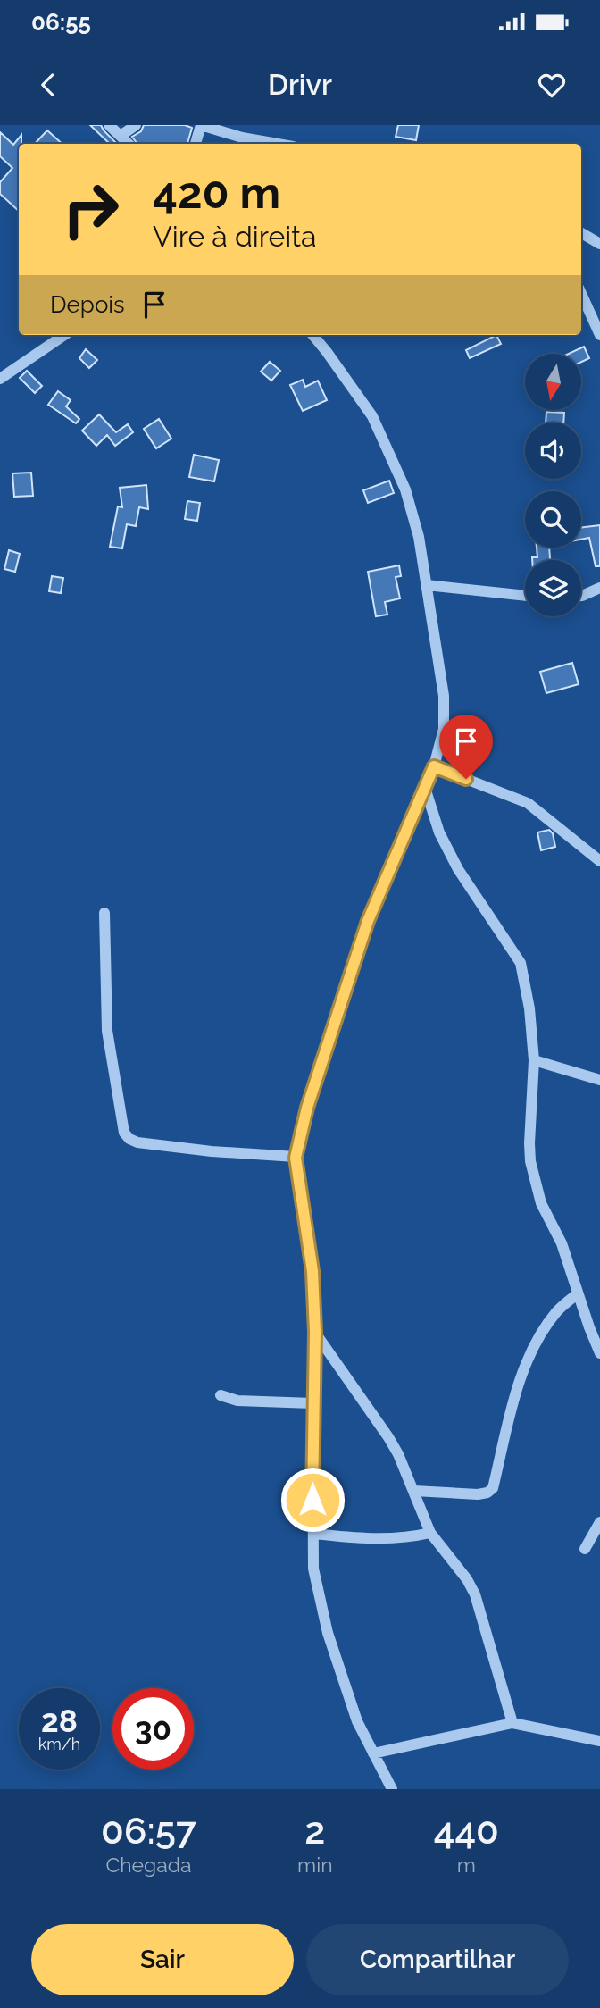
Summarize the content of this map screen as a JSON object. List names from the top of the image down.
{
  "north": "bottom",
  "page": {
    "status": "06:55",
    "header": "Drivr",
    "turn": ["420 m", "Vire à direita"],
    "then": "Depois",
    "speed": "28 km/h",
    "limit": "30",
    "eta": [
      "06:57",
      "Chegada",
      "2",
      "min",
      "440",
      "m"
    ],
    "buttons": ["Sair", "Compartilhar"]
  }
}
